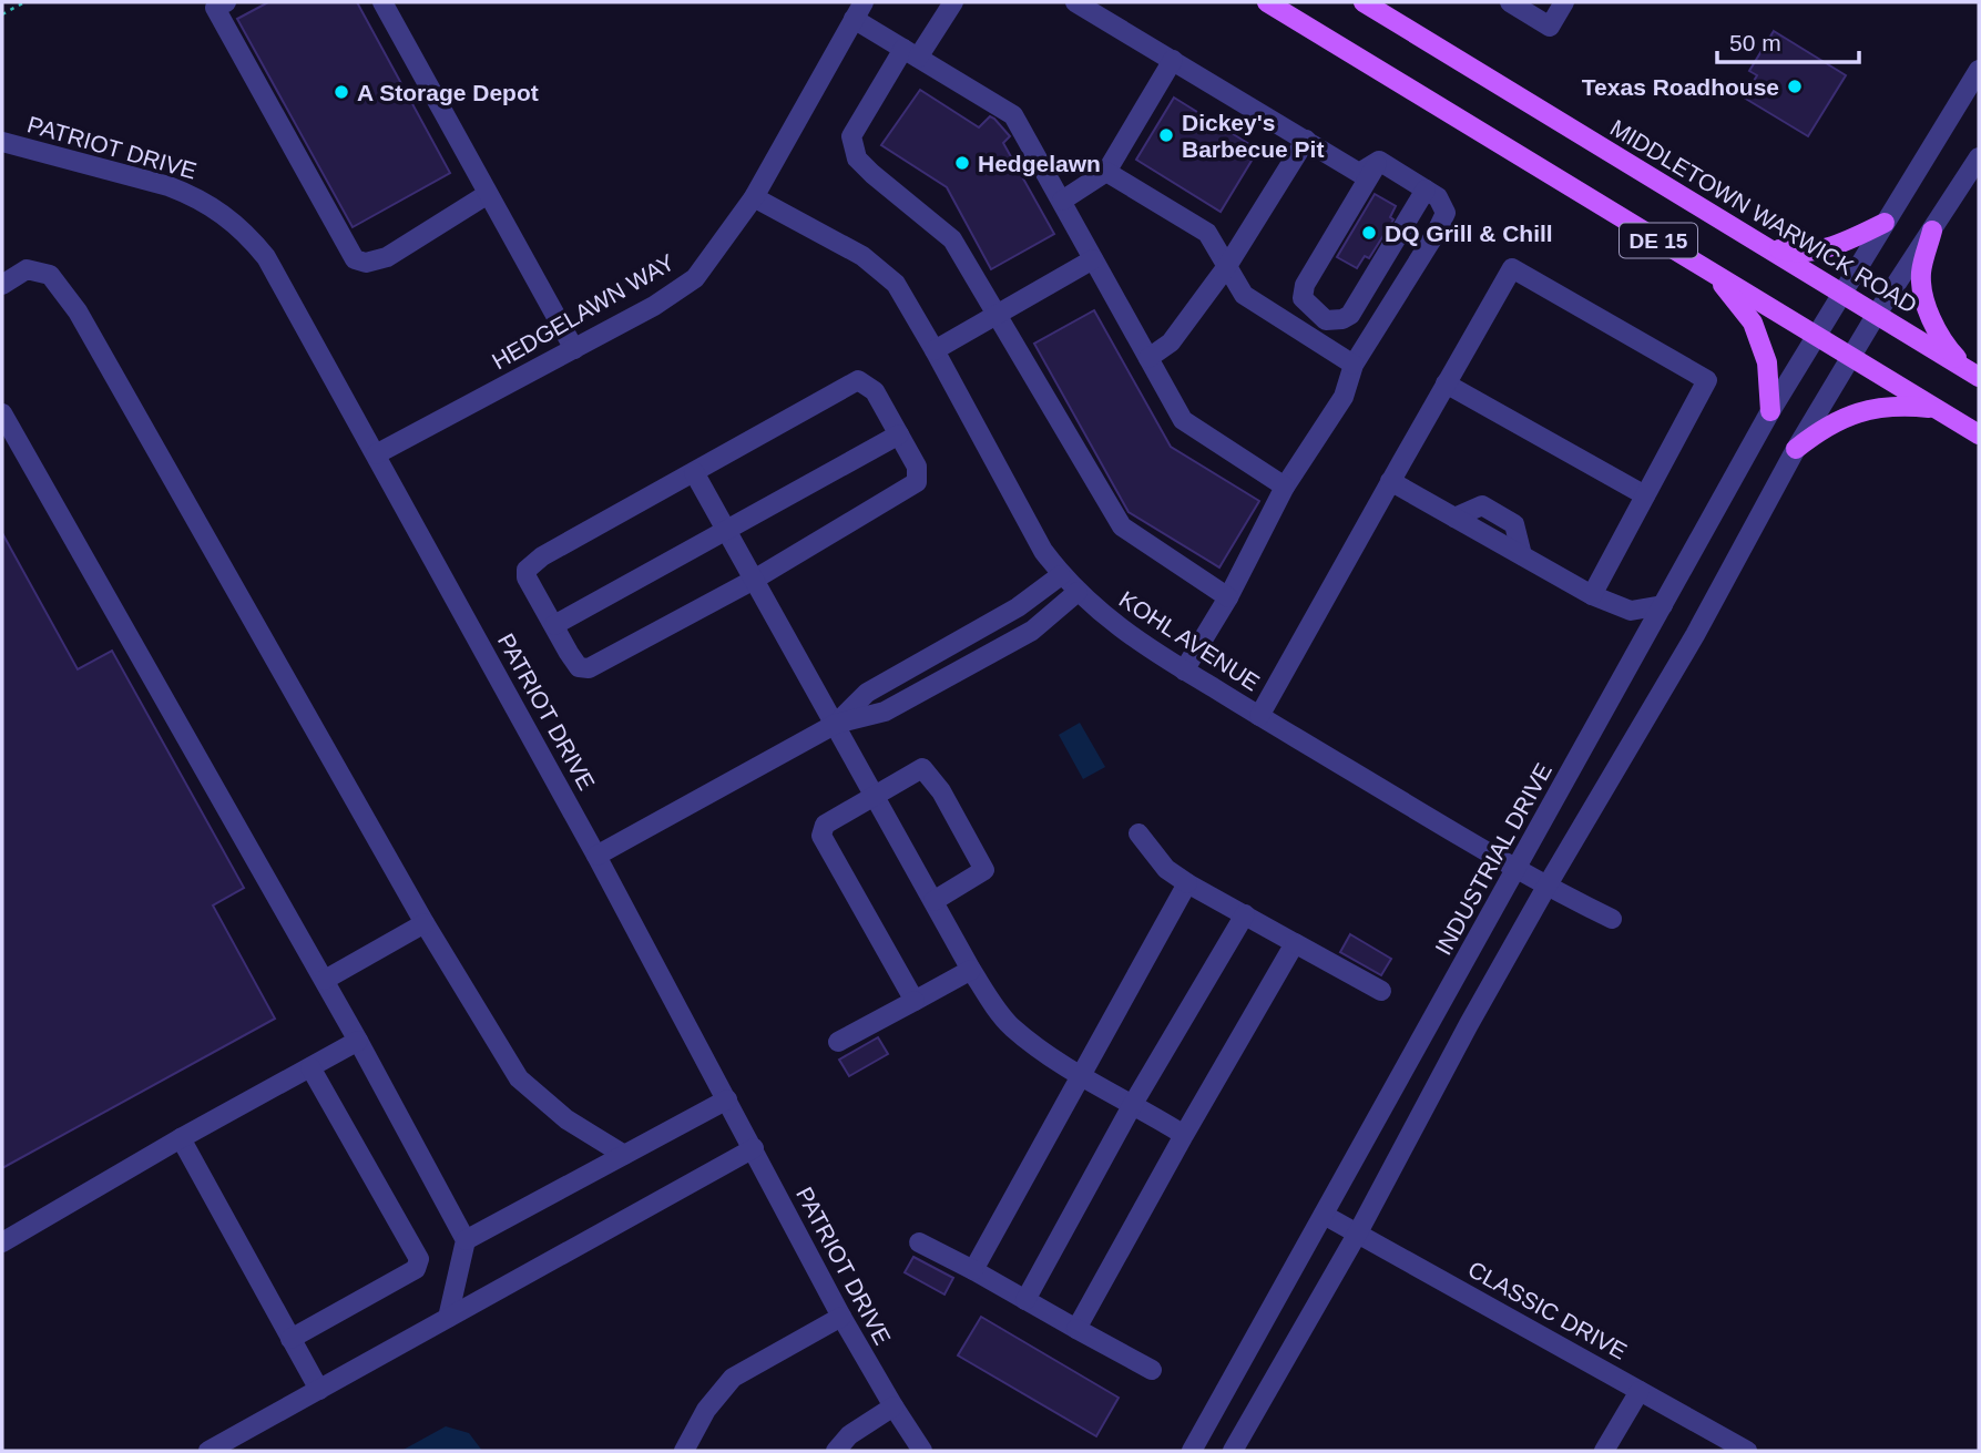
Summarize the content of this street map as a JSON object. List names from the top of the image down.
{
  "streets": {
    "main road": ["MIDDLETOWN WARWICK ROAD", "DE 15"],
    "street": [
      "PATRIOT DRIVE",
      "HEDGELAWN WAY",
      "KOHL AVENUE",
      "INDUSTRIAL DRIVE",
      "CLASSIC DRIVE"
    ]
  },
  "crossings": [
    ["PATRIOT DRIVE", "HEDGELAWN WAY"],
    ["MIDDLETOWN WARWICK ROAD", "INDUSTRIAL DRIVE"],
    ["DE 15", "INDUSTRIAL DRIVE"],
    ["HEDGELAWN WAY", "KOHL AVENUE"],
    ["KOHL AVENUE", "INDUSTRIAL DRIVE"],
    ["INDUSTRIAL DRIVE", "CLASSIC DRIVE"]
  ],
  "places": [
    "Texas Roadhouse",
    "A Storage Depot",
    "Dickey's Barbecue Pit",
    "Hedgelawn",
    "DQ Grill & Chill"
  ],
  "scale_bar": "50 m"
}
